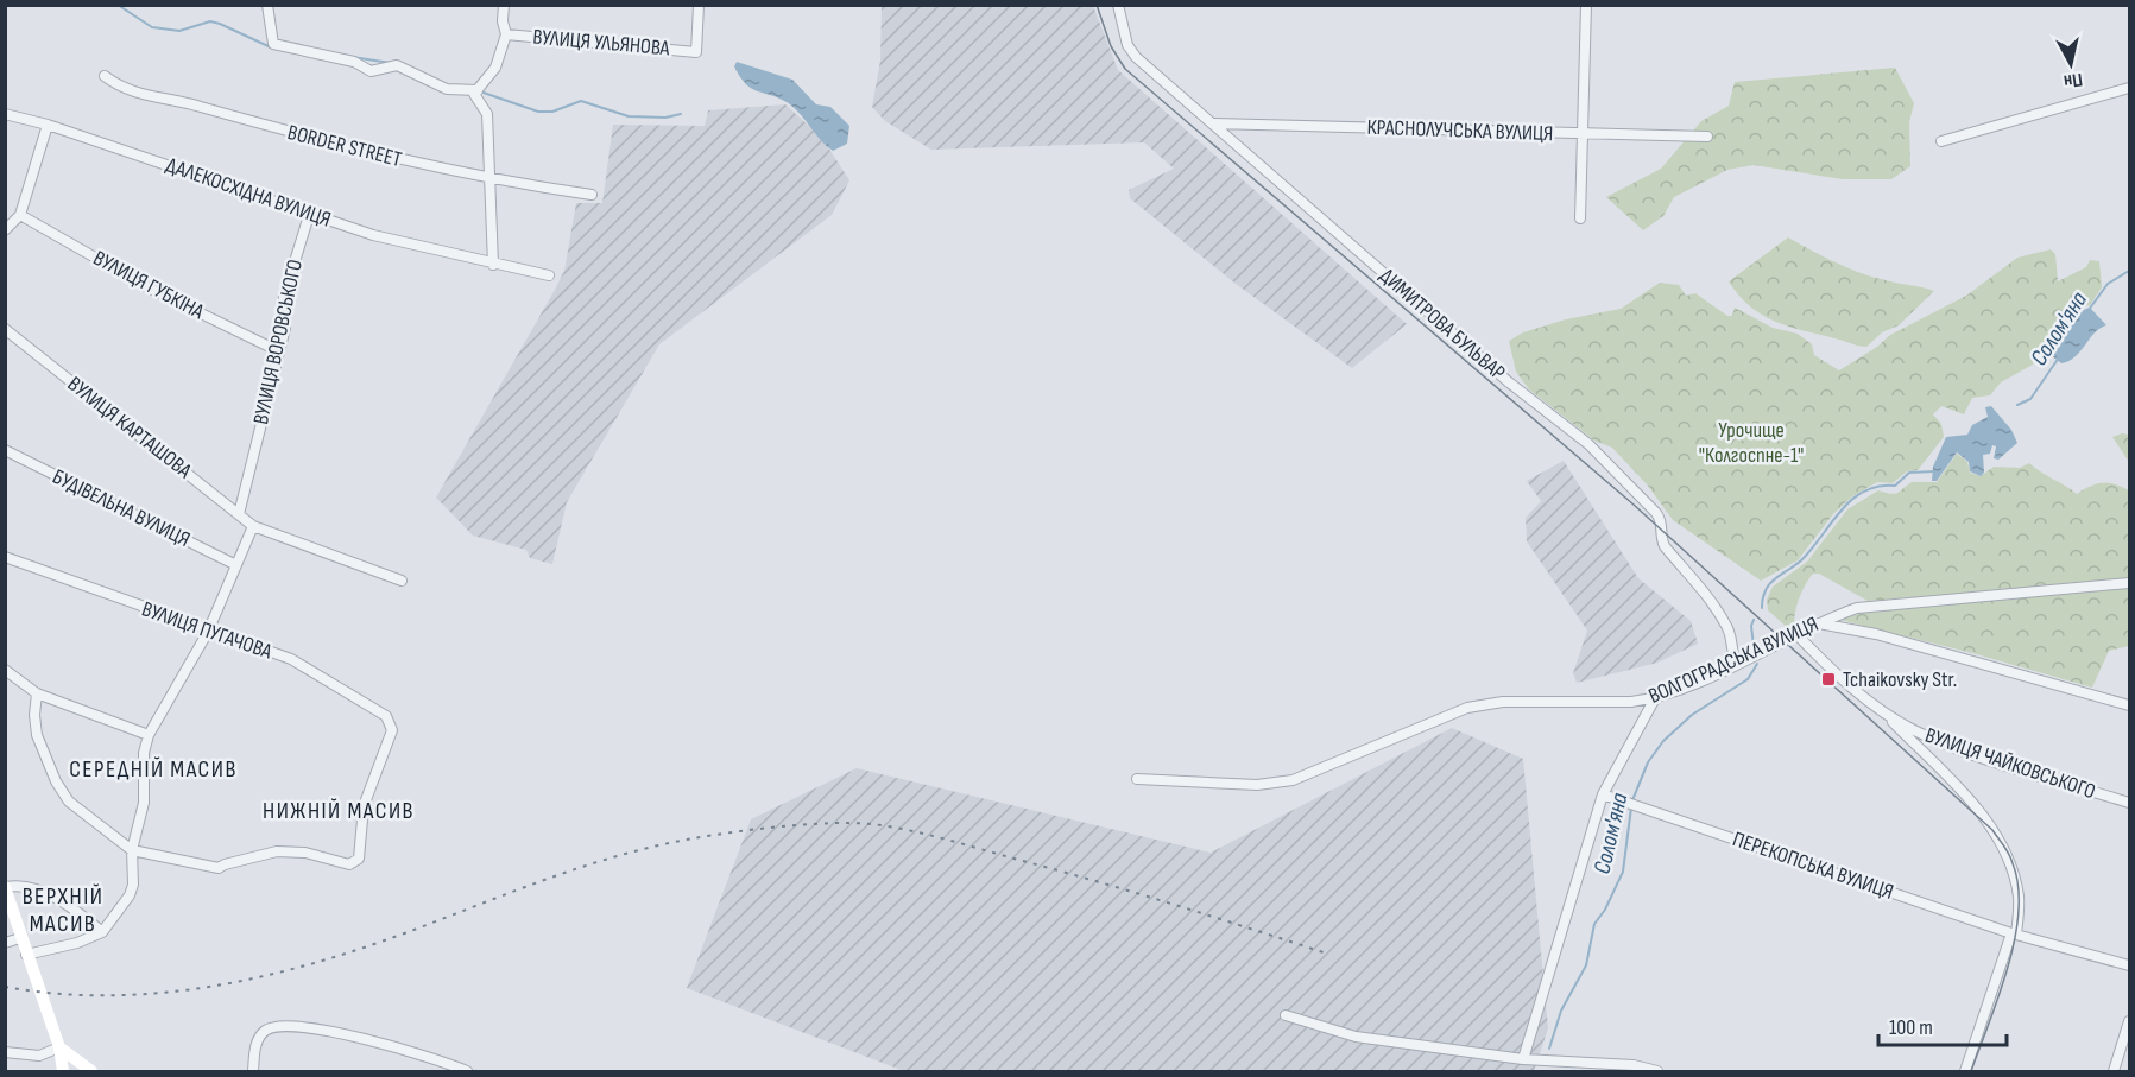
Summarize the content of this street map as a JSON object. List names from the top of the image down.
{
  "streets": {
    "street": [
      "ВУЛИЦЯ УЛЬЯНОВА",
      "КРАСНОЛУЧСЬКА ВУЛИЦЯ",
      "BORDER STREET",
      "ДАЛЕКОСХІДНА ВУЛИЦЯ",
      "ВУЛИЦЯ ГУБКІНА",
      "ДИМИТРОВА БУЛЬВАР",
      "ВУЛИЦЯ ВОРОВСЬКОГО",
      "ВУЛИЦЯ КАРТАШОВА",
      "БУДІВЕЛЬНА ВУЛИЦЯ",
      "ВУЛИЦЯ ПУГАЧОВА",
      "ВОЛГОГРАДСЬКА ВУЛИЦЯ",
      "ВУЛИЦЯ ЧАЙКОВСЬКОГО",
      "ПЕРЕКОПСЬКА ВУЛИЦЯ"
    ]
  },
  "crossings": [
    ["КРАСНОЛУЧСЬКА ВУЛИЦЯ", "ДИМИТРОВА БУЛЬВАР"],
    ["ДАЛЕКОСХІДНА ВУЛИЦЯ", "ВУЛИЦЯ ВОРОВСЬКОГО"],
    ["ВУЛИЦЯ ГУБКІНА", "ВУЛИЦЯ ВОРОВСЬКОГО"],
    ["ДИМИТРОВА БУЛЬВАР", "ВОЛГОГРАДСЬКА ВУЛИЦЯ"],
    ["ВУЛИЦЯ ВОРОВСЬКОГО", "ВУЛИЦЯ КАРТАШОВА"],
    ["ВОЛГОГРАДСЬКА ВУЛИЦЯ", "ВУЛИЦЯ ЧАЙКОВСЬКОГО"]
  ],
  "districts": ["СЕРЕДНІЙ МАСИВ", "НИЖНІЙ МАСИВ", "ВЕРХНІЙ МАСИВ"],
  "water": ["Солом'яна"],
  "parks": ["Урочище \"Колгоспне-1\""],
  "places": {
    "transit": ["Tchaikovsky Str."]
  },
  "scale_bar": "100 m",
  "north": "bottom"
}
